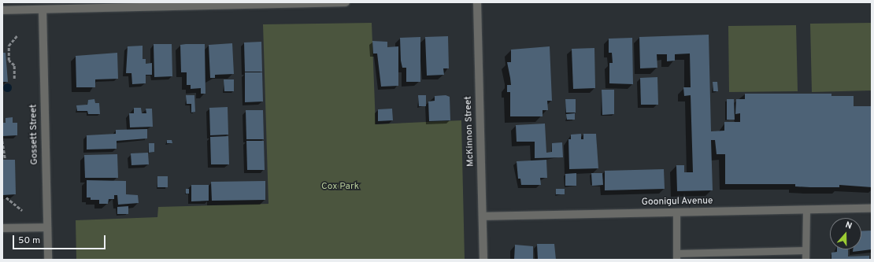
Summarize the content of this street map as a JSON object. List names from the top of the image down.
{
  "streets": {
    "street": ["McKinnon Street", "Gossett Street", "Goonigul Avenue"]
  },
  "crossings": [
    ["McKinnon Street", "Goonigul Avenue"]
  ],
  "parks": ["Cox Park"],
  "scale_bar": "50 m",
  "north": "top"
}
